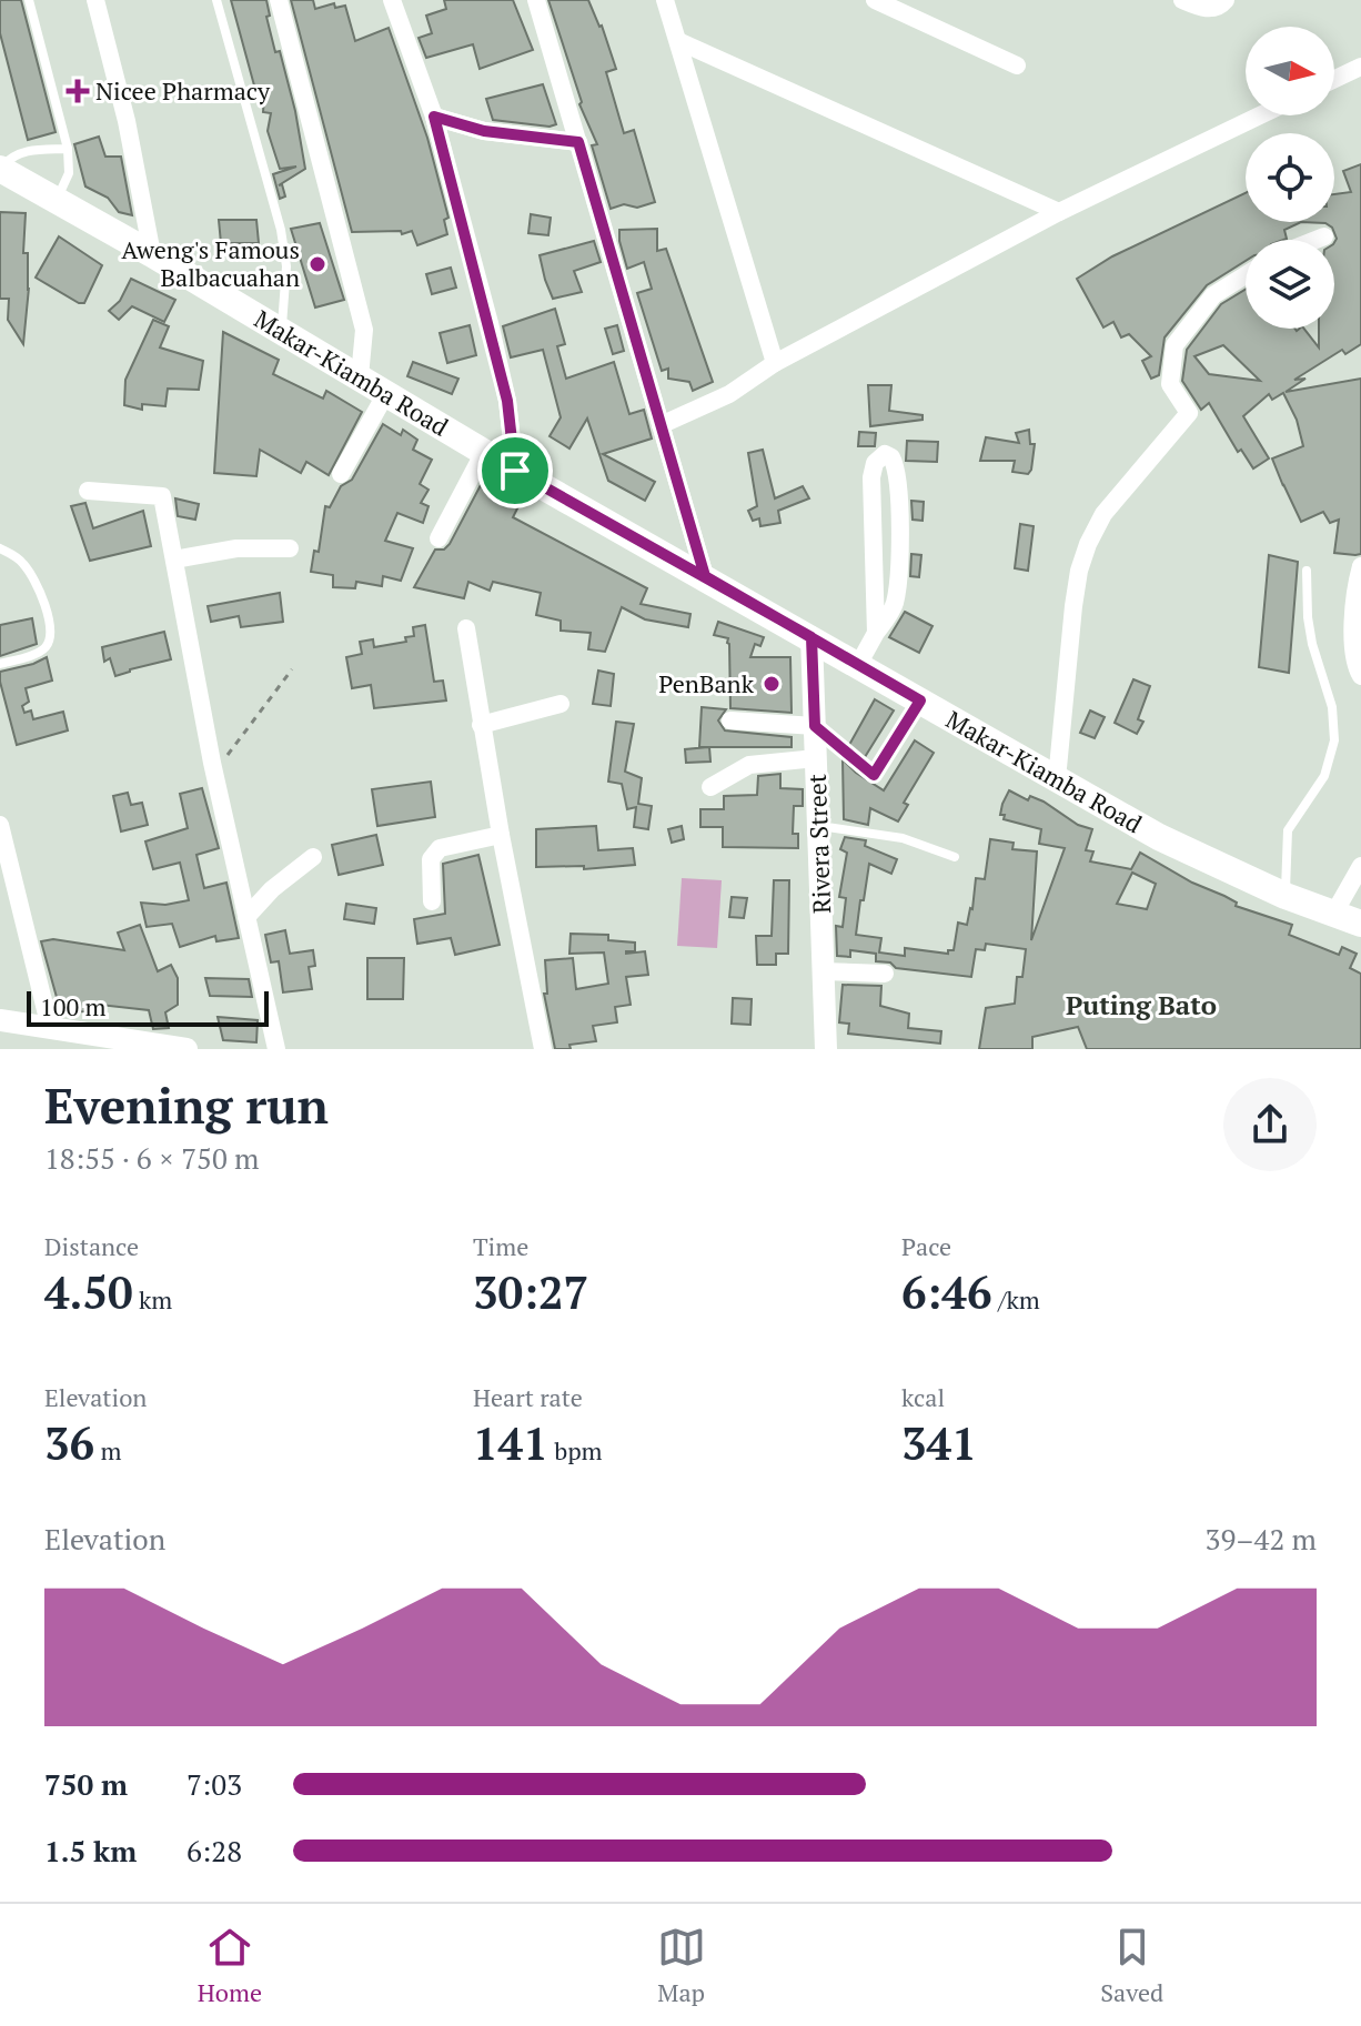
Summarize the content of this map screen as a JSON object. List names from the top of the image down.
{
  "streets": {
    "main road": ["Makar-Kiamba Road"],
    "street": ["Rivera Street"]
  },
  "crossings": [
    ["Makar-Kiamba Road", "Rivera Street"]
  ],
  "districts": ["Puting Bato"],
  "places": {
    "health": ["Nicee Pharmacy"],
    "other": ["Aweng's Famous Balbacuahan", "PenBank"]
  },
  "scale_bar": "100 m",
  "north": "right",
  "page": {
    "scale": "100 m",
    "heading": ["Evening run", "18:55 · 6 × 750 m"],
    "stats": [
      ["Distance", "4.50 km"],
      ["Time", "30:27"],
      ["Pace", "6:46 /km"],
      ["Elevation", "36 m"],
      ["Heart rate", "141 bpm"],
      ["kcal", "341"]
    ],
    "chart": ["Elevation", "39–42 m"],
    "list": [
      {
        "name": "750 m",
        "note": "7:03"
      },
      {
        "name": "1.5 km",
        "note": "6:28"
      }
    ],
    "tabs": ["Home", "Map", "Saved"]
  }
}
